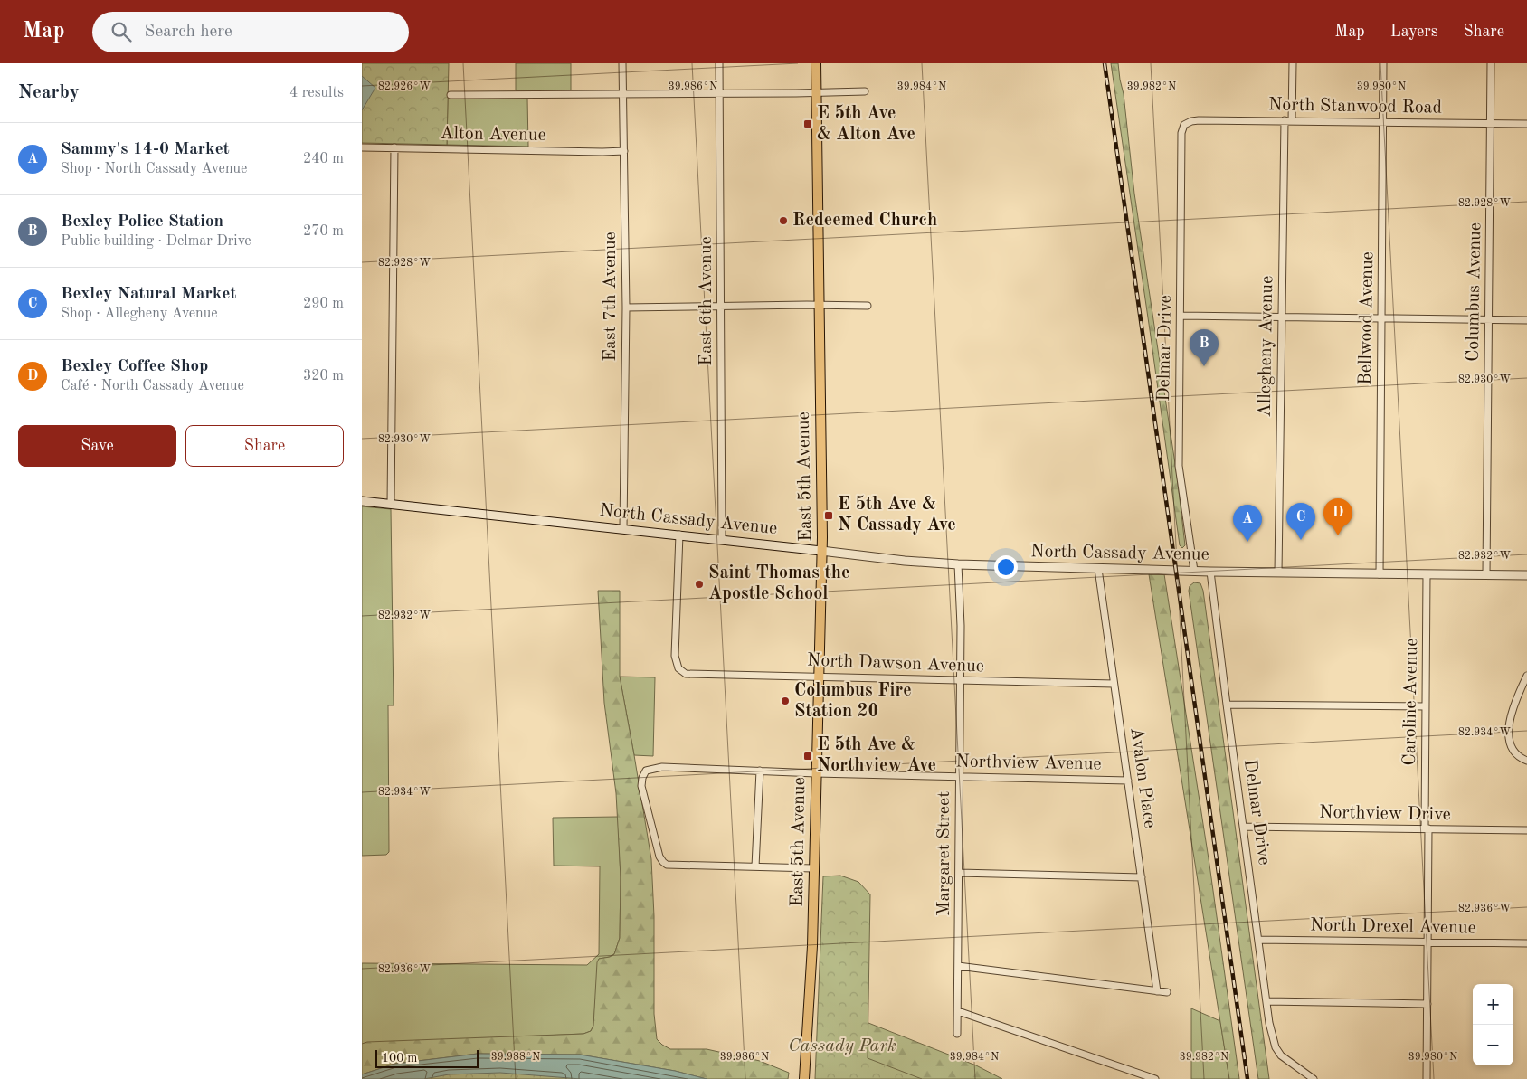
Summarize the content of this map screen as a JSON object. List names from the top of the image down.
{
  "streets": {
    "main road": ["East 5th Avenue"],
    "street": [
      "North Stanwood Road",
      "Alton Avenue",
      "Columbus Avenue",
      "East 7th Avenue",
      "East 6th Avenue",
      "Bellwood Avenue",
      "Allegheny Avenue",
      "Delmar Drive",
      "North Cassady Avenue",
      "North Dawson Avenue",
      "Caroline Avenue",
      "Northview Avenue",
      "Avalon Place",
      "Northview Drive",
      "Margaret Street",
      "North Drexel Avenue"
    ]
  },
  "crossings": [
    ["North Stanwood Road", "Columbus Avenue"],
    ["North Stanwood Road", "Bellwood Avenue"],
    ["North Stanwood Road", "Allegheny Avenue"],
    ["North Stanwood Road", "Delmar Drive"],
    ["Alton Avenue", "East 7th Avenue"],
    ["Columbus Avenue", "North Cassady Avenue"],
    ["East 7th Avenue", "North Cassady Avenue"],
    ["East 6th Avenue", "North Cassady Avenue"],
    ["Bellwood Avenue", "North Cassady Avenue"],
    ["Allegheny Avenue", "North Cassady Avenue"],
    ["Delmar Drive", "North Cassady Avenue"],
    ["Delmar Drive", "Northview Drive"],
    ["Delmar Drive", "North Drexel Avenue"],
    ["East 5th Avenue", "North Cassady Avenue"],
    ["East 5th Avenue", "North Dawson Avenue"],
    ["East 5th Avenue", "Northview Avenue"],
    ["North Cassady Avenue", "North Dawson Avenue"],
    ["North Cassady Avenue", "Caroline Avenue"],
    ["North Cassady Avenue", "Avalon Place"],
    ["North Cassady Avenue", "Margaret Street"],
    ["North Dawson Avenue", "Avalon Place"],
    ["North Dawson Avenue", "Margaret Street"],
    ["Caroline Avenue", "Northview Drive"],
    ["Caroline Avenue", "North Drexel Avenue"],
    ["Northview Avenue", "Avalon Place"],
    ["Northview Avenue", "Margaret Street"]
  ],
  "parks": ["Cassady Park"],
  "places": {
    "transit": ["E 5th Ave & Alton Ave", "E 5th Ave & N Cassady Ave", "E 5th Ave & Northview Ave"],
    "other": ["Redeemed Church", "Saint Thomas the Apostle School", "Columbus Fire Station 20"]
  },
  "scale_bar": "100 m",
  "page": {
    "header": "Map",
    "search": "Search here",
    "nav": ["Map", "Layers", "Share"],
    "heading": ["Nearby", "4 results"],
    "list": [
      {
        "mark": "A",
        "name": "Sammy's 14-0 Market",
        "note": "Shop · North Cassady Avenue",
        "value": "240 m"
      },
      {
        "mark": "B",
        "name": "Bexley Police Station",
        "note": "Public building · Delmar Drive",
        "value": "270 m"
      },
      {
        "mark": "C",
        "name": "Bexley Natural Market",
        "note": "Shop · Allegheny Avenue",
        "value": "290 m"
      },
      {
        "mark": "D",
        "name": "Bexley Coffee Shop",
        "note": "Café · North Cassady Avenue",
        "value": "320 m"
      }
    ],
    "pins": [
      "B",
      "D",
      "C",
      "A"
    ],
    "buttons": ["Save", "Share"],
    "map_buttons": ["+", "−"],
    "scale": "100 m"
  },
  "coordinates": [
    "82.926°W",
    "39.986°N",
    "39.984°N",
    "39.982°N",
    "39.980°N",
    "82.928°W",
    "82.930°W",
    "82.932°W",
    "82.934°W",
    "82.936°W",
    "39.988°N"
  ]
}
